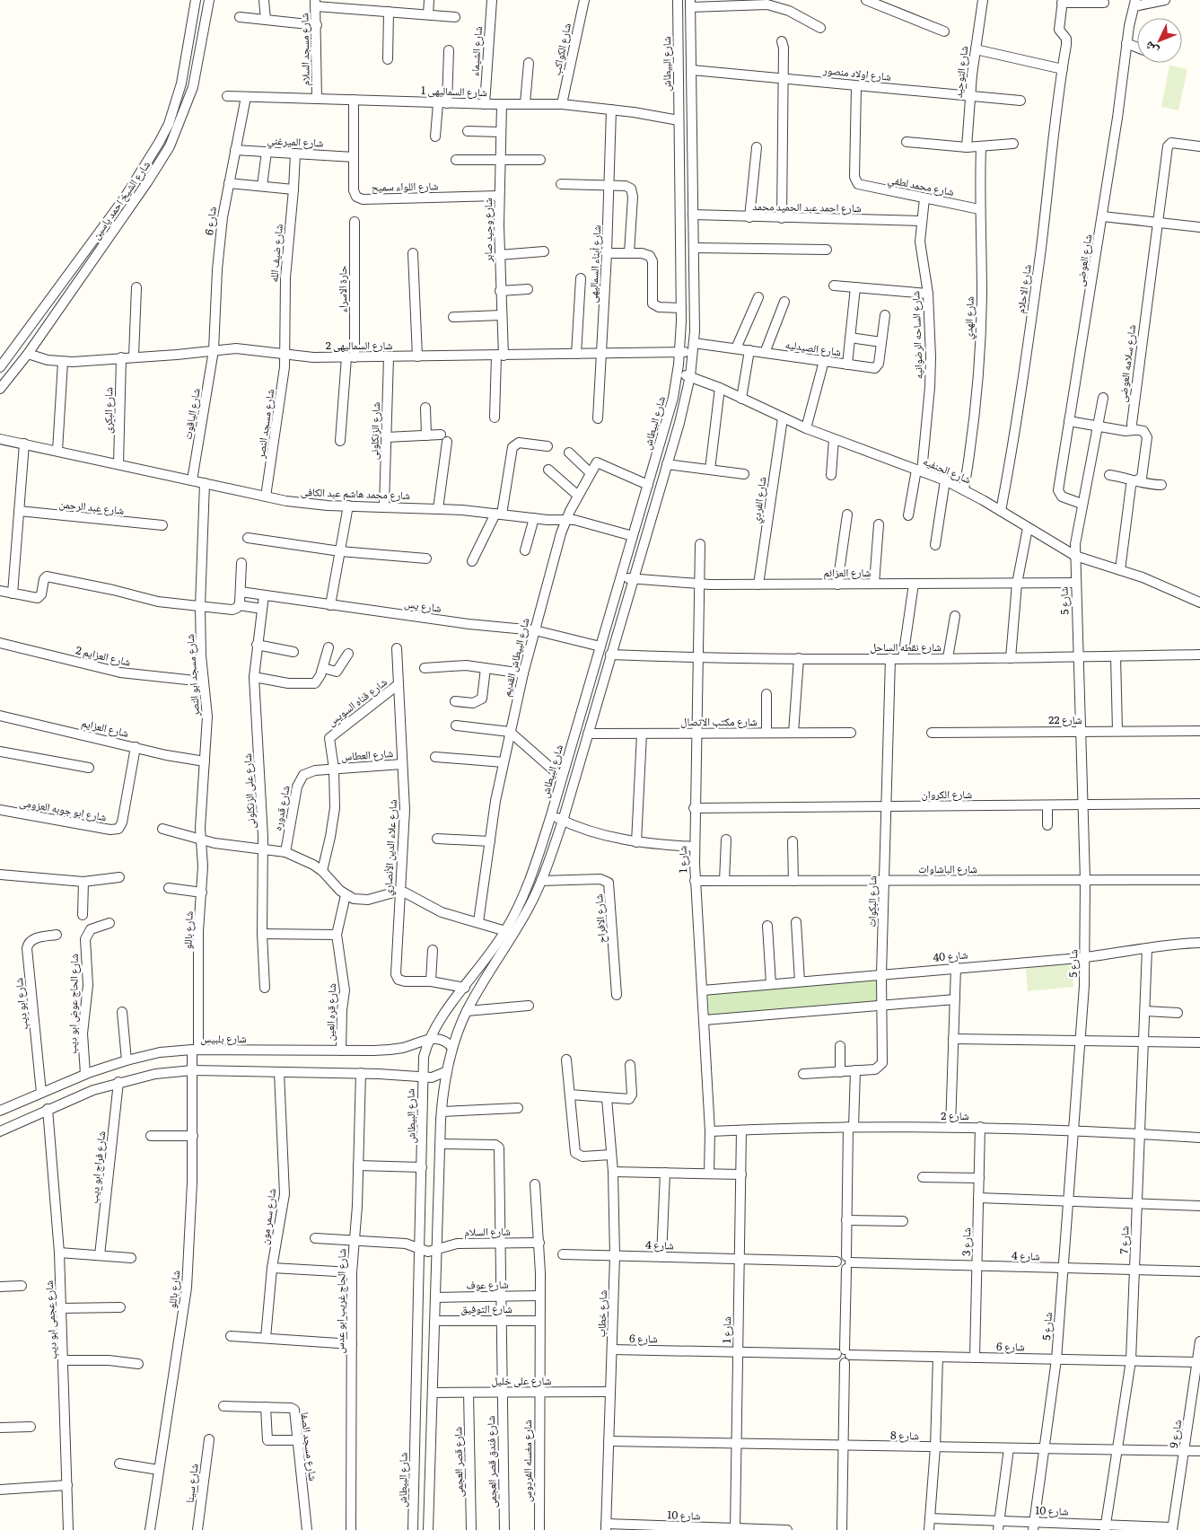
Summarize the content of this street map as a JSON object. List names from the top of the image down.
{
  "streets": {
    "street": [
      "شارع مسجد السلام",
      "شارع الكواكب",
      "شارع الشيماء",
      "شارع البيطاش",
      "شارع التوحيد",
      "شارع اولاد منصور",
      "شارع السماليهى 1",
      "شارع الميرغني",
      "شارع محمد لطفي",
      "شارع اللواء سميح",
      "شارع الشيخ احمد ياسين",
      "شارع احمد عبد الحميد محمد",
      "شارع 6",
      "شارع وحيد صابر",
      "شارع ضيف الله",
      "شارع العوضى",
      "شارع أبناء السماليهى",
      "حارة الاسراء",
      "شارع الاحلام",
      "شارع الهدي",
      "شارع الساحه الرضوانيه",
      "شارع السماليهى 2",
      "شارع الصيدليه",
      "شارع سلامه العوضى",
      "شارع البكرى",
      "شارع الياقوت",
      "شارع مسجد النصر",
      "شارع الزنكلونى",
      "شارع الحنفيه",
      "شارع محمد هاشم عبد الكافى",
      "شارع الفردي",
      "شارع عبد الرحمن",
      "شارع العزائم",
      "شارع 5",
      "شارع يس",
      "شارع نقطه الساحل",
      "شارع العزايم 2",
      "شارع البيطاش القديم",
      "شارع مسجد ابو النصر",
      "شارع قناه السويس",
      "شارع 22",
      "شارع مكتب الاتصال",
      "شارع العزايم",
      "شارع العطاس",
      "شارع على الزنكلونى",
      "شارع الكروان",
      "شارع قدوره",
      "شارع ابو جوبه العزومى",
      "شارع علاء الدين الأنصاري",
      "شارع 1",
      "شارع الباشاوات",
      "شارع البكوات",
      "شارع الافراح",
      "شارع باللو",
      "شارع 40",
      "شارع ابو ديب",
      "شارع الحاج عوض ابو ديب",
      "شارع قره العين",
      "شارع بلبيس",
      "شارع 2",
      "شارع فراج ابو ديب",
      "شارع سمر مون",
      "شارع السلام",
      "شارع 7",
      "شارع 3",
      "شارع 4",
      "شارع عوف",
      "شارع الحاج غريب ابو عدس",
      "شارع التوفيق",
      "شارع خطاب",
      "شارع عجمى ابو ديب",
      "شارع على خليل",
      "شارع 9",
      "شارع 8",
      "شارع مسجد الصفا",
      "شارع مغسله الفردوس",
      "شارع قصر العجمى",
      "شارع فندق قصر العجمى",
      "شارع سينا",
      "شارع 10"
    ]
  },
  "crossings": [
    ["شارع مسجد السلام", "شارع السماليهى 1"],
    ["شارع الكواكب", "شارع السماليهى 1"],
    ["شارع الشيماء", "شارع السماليهى 1"],
    ["شارع البيطاش", "شارع اولاد منصور"],
    ["شارع البيطاش", "شارع السماليهى 1"],
    ["شارع البيطاش", "شارع احمد عبد الحميد محمد"],
    ["شارع البيطاش", "شارع السماليهى 2"],
    ["شارع البيطاش", "شارع الصيدليه"],
    ["شارع البيطاش", "شارع الحنفيه"],
    ["شارع البيطاش", "شارع محمد هاشم عبد الكافى"],
    ["شارع البيطاش", "شارع العزائم"],
    ["شارع البيطاش", "شارع يس"],
    ["شارع البيطاش", "شارع نقطه الساحل"],
    ["شارع البيطاش", "شارع مكتب الاتصال"],
    ["شارع البيطاش", "شارع علاء الدين الأنصاري"],
    ["شارع البيطاش", "شارع الافراح"],
    ["شارع البيطاش", "شارع بلبيس"],
    ["شارع البيطاش", "شارع السلام"],
    ["شارع البيطاش", "شارع عوف"],
    ["شارع البيطاش", "شارع التوفيق"],
    ["شارع البيطاش", "شارع على خليل"],
    ["شارع البيطاش", "شارع فندق قصر العجمى"],
    ["شارع التوحيد", "شارع اولاد منصور"],
    ["شارع اولاد منصور", "شارع محمد لطفي"],
    ["شارع السماليهى 1", "شارع اللواء سميح"],
    ["شارع السماليهى 1", "شارع 6"],
    ["شارع السماليهى 1", "شارع وحيد صابر"],
    ["شارع السماليهى 1", "شارع أبناء السماليهى"],
    ["شارع الميرغني", "شارع اللواء سميح"],
    ["شارع الميرغني", "شارع 6"],
    ["شارع الميرغني", "شارع ضيف الله"],
    ["شارع محمد لطفي", "شارع الهدي"],
    ["شارع محمد لطفي", "شارع الساحه الرضوانيه"],
    ["شارع اللواء سميح", "شارع وحيد صابر"],
    ["شارع الشيخ احمد ياسين", "شارع السماليهى 2"],
    ["شارع احمد عبد الحميد محمد", "شارع الساحه الرضوانيه"],
    ["شارع 6", "شارع السماليهى 2"],
    ["شارع 6", "شارع الياقوت"],
    ["شارع 6", "شارع 5"],
    ["شارع 6", "شارع 1"],
    ["شارع 6", "شارع 7"],
    ["شارع 6", "شارع 3"],
    ["شارع 6", "شارع خطاب"],
    ["شارع 6", "شارع 9"],
    ["شارع وحيد صابر", "شارع السماليهى 2"],
    ["شارع ضيف الله", "شارع السماليهى 2"],
    ["شارع ضيف الله", "شارع مسجد النصر"],
    ["شارع العوضى", "شارع 5"],
    ["شارع أبناء السماليهى", "شارع السماليهى 2"],
    ["حارة الاسراء", "شارع السماليهى 2"],
    ["شارع الاحلام", "شارع الحنفيه"],
    ["شارع الهدي", "شارع الحنفيه"],
    ["شارع الساحه الرضوانيه", "شارع الحنفيه"],
    ["شارع السماليهى 2", "شارع البكرى"],
    ["شارع السماليهى 2", "شارع الياقوت"],
    ["شارع السماليهى 2", "شارع مسجد النصر"],
    ["شارع السماليهى 2", "شارع الزنكلونى"],
    ["شارع البكرى", "شارع محمد هاشم عبد الكافى"],
    ["شارع الياقوت", "شارع محمد هاشم عبد الكافى"],
    ["شارع مسجد النصر", "شارع محمد هاشم عبد الكافى"],
    ["شارع الزنكلونى", "شارع محمد هاشم عبد الكافى"],
    ["شارع الحنفيه", "شارع الفردي"],
    ["شارع الحنفيه", "شارع 5"],
    ["شارع محمد هاشم عبد الكافى", "شارع البيطاش القديم"],
    ["شارع محمد هاشم عبد الكافى", "شارع مسجد ابو النصر"],
    ["شارع الفردي", "شارع العزائم"],
    ["شارع العزائم", "شارع 5"],
    ["شارع العزائم", "شارع 1"],
    ["شارع 5", "شارع نقطه الساحل"],
    ["شارع 5", "شارع 22"],
    ["شارع 5", "شارع الكروان"],
    ["شارع 5", "شارع الباشاوات"],
    ["شارع 5", "شارع 40"],
    ["شارع 5", "شارع 2"],
    ["شارع 5", "شارع 4"],
    ["شارع 5", "شارع 8"],
    ["شارع 5", "شارع 10"],
    ["شارع يس", "شارع البيطاش القديم"],
    ["شارع يس", "شارع على الزنكلونى"],
    ["شارع نقطه الساحل", "شارع 1"],
    ["شارع نقطه الساحل", "شارع البكوات"],
    ["شارع العزايم 2", "شارع مسجد ابو النصر"],
    ["شارع مسجد ابو النصر", "شارع العزايم"],
    ["شارع مسجد ابو النصر", "شارع باللو"],
    ["شارع قناه السويس", "شارع العطاس"],
    ["شارع قناه السويس", "شارع قدوره"],
    ["شارع قناه السويس", "شارع علاء الدين الأنصاري"],
    ["شارع مكتب الاتصال", "شارع 1"],
    ["شارع العزايم", "شارع ابو جوبه العزومى"],
    ["شارع العطاس", "شارع قدوره"],
    ["شارع العطاس", "شارع علاء الدين الأنصاري"],
    ["شارع الكروان", "شارع 1"],
    ["شارع الكروان", "شارع البكوات"],
    ["شارع 1", "شارع الباشاوات"],
    ["شارع 1", "شارع 40"],
    ["شارع 1", "شارع 2"],
    ["شارع 1", "شارع 4"],
    ["شارع 1", "شارع 8"],
    ["شارع 1", "شارع 10"],
    ["شارع الباشاوات", "شارع البكوات"],
    ["شارع البكوات", "شارع 40"],
    ["شارع باللو", "شارع بلبيس"],
    ["شارع 40", "شارع 7"],
    ["شارع ابو ديب", "شارع بلبيس"],
    ["شارع الحاج عوض ابو ديب", "شارع بلبيس"],
    ["شارع قره العين", "شارع بلبيس"],
    ["شارع 2", "شارع 7"],
    ["شارع 2", "شارع 3"],
    ["شارع السلام", "شارع الحاج غريب ابو عدس"],
    ["شارع السلام", "شارع مغسله الفردوس"],
    ["شارع السلام", "شارع فندق قصر العجمى"],
    ["شارع 7", "شارع 4"],
    ["شارع 7", "شارع 8"],
    ["شارع 7", "شارع 10"],
    ["شارع 3", "شارع 4"],
    ["شارع 4", "شارع خطاب"],
    ["شارع عوف", "شارع مغسله الفردوس"],
    ["شارع عوف", "شارع فندق قصر العجمى"],
    ["شارع التوفيق", "شارع مغسله الفردوس"],
    ["شارع التوفيق", "شارع فندق قصر العجمى"],
    ["شارع خطاب", "شارع على خليل"],
    ["شارع خطاب", "شارع 8"],
    ["شارع خطاب", "شارع 10"],
    ["شارع على خليل", "شارع مغسله الفردوس"],
    ["شارع على خليل", "شارع قصر العجمى"],
    ["شارع على خليل", "شارع فندق قصر العجمى"],
    ["شارع 9", "شارع 8"],
    ["شارع 9", "شارع 10"]
  ],
  "north": "bottom left"
}
